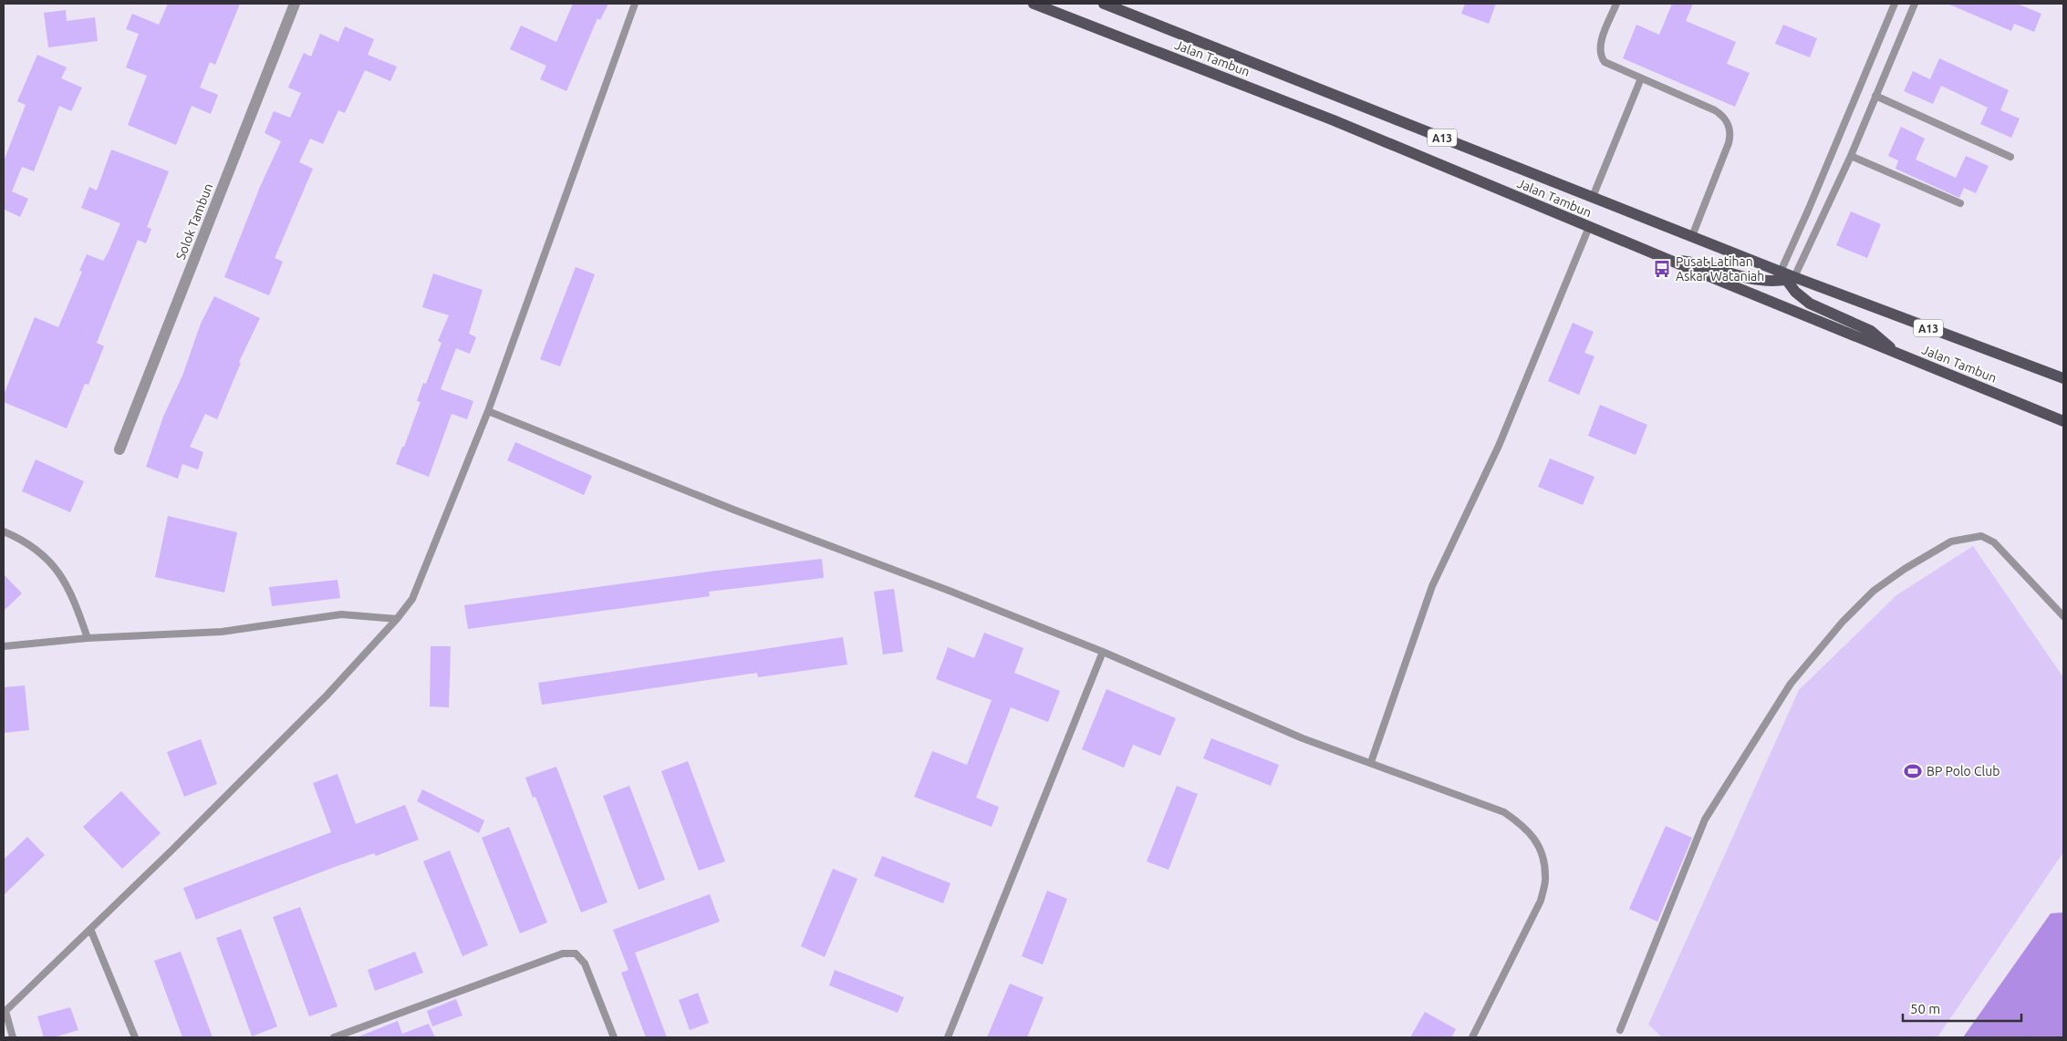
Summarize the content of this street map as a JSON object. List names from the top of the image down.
{
  "streets": {
    "main road": ["Jalan Tambun", "A13"],
    "street": ["Solok Tambun"]
  },
  "places": {
    "bus stop": ["Pusat Latihan Askar Wataniah"],
    "sports": ["BP Polo Club"]
  },
  "scale_bar": "50 m"
}
